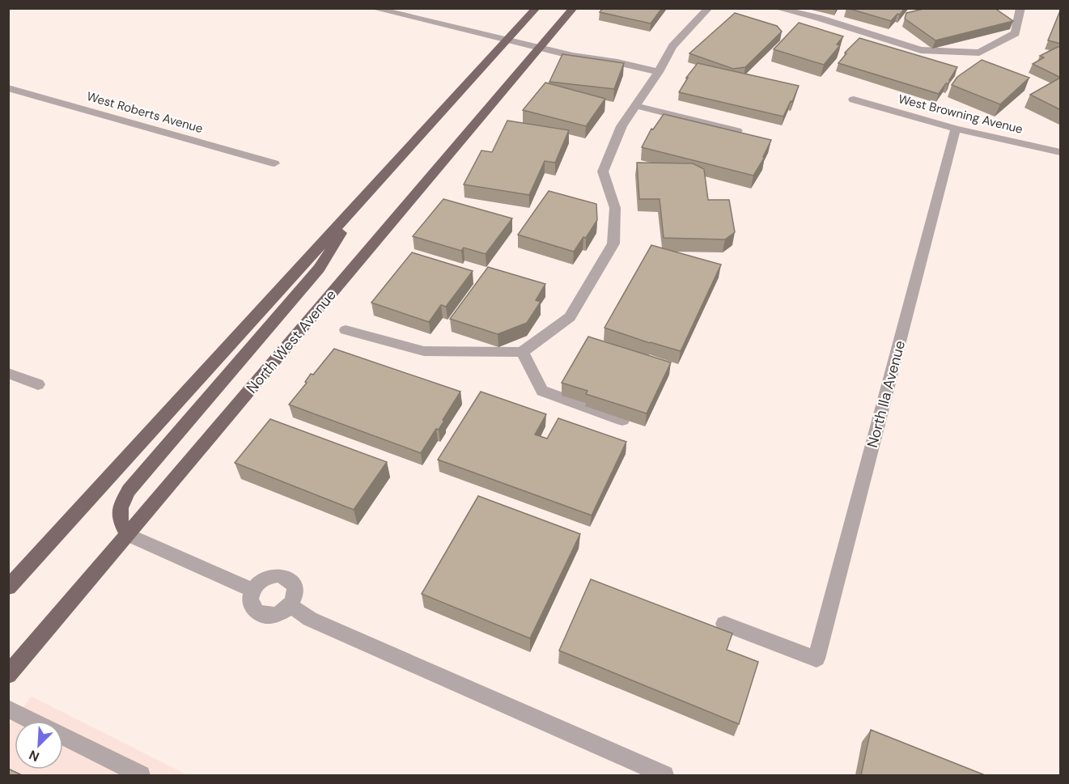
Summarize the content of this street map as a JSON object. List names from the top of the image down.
{
  "streets": {
    "main road": ["North West Avenue"],
    "street": ["West Roberts Avenue", "West Browning Avenue", "North Ila Avenue"]
  },
  "crossings": [
    ["West Browning Avenue", "North Ila Avenue"]
  ],
  "north": "bottom left"
}
